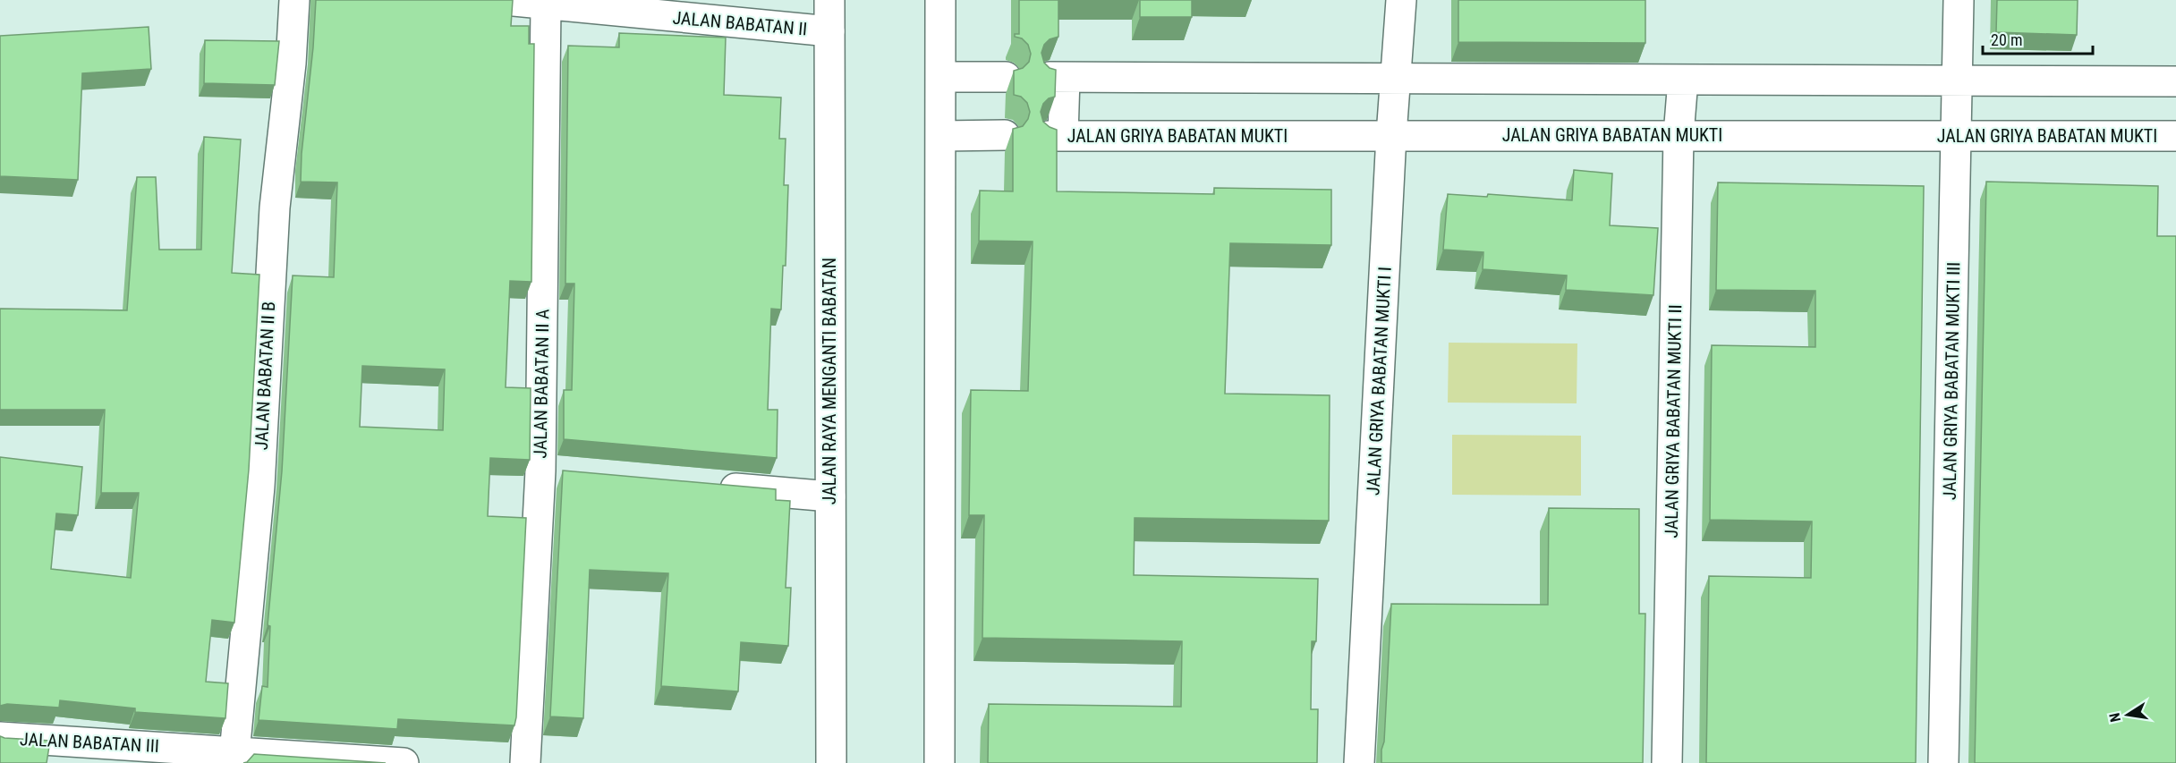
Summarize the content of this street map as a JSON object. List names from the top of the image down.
{
  "streets": {
    "street": [
      "JALAN BABATAN II",
      "JALAN GRIYA BABATAN MUKTI",
      "JALAN BABATAN II B",
      "JALAN RAYA MENGANTI BABATAN",
      "JALAN GRIYA BABATAN MUKTI I",
      "JALAN GRIYA BABATAN MUKTI III",
      "JALAN BABATAN II A",
      "JALAN GRIYA BABATAN MUKTI II",
      "JALAN BABATAN III"
    ]
  },
  "crossings": [
    ["JALAN BABATAN II", "JALAN RAYA MENGANTI BABATAN"],
    ["JALAN BABATAN II", "JALAN BABATAN II A"],
    ["JALAN GRIYA BABATAN MUKTI", "JALAN GRIYA BABATAN MUKTI I"],
    ["JALAN GRIYA BABATAN MUKTI", "JALAN GRIYA BABATAN MUKTI III"],
    ["JALAN GRIYA BABATAN MUKTI", "JALAN GRIYA BABATAN MUKTI II"],
    ["JALAN BABATAN II B", "JALAN BABATAN III"]
  ],
  "scale_bar": "20 m",
  "north": "left"
}
